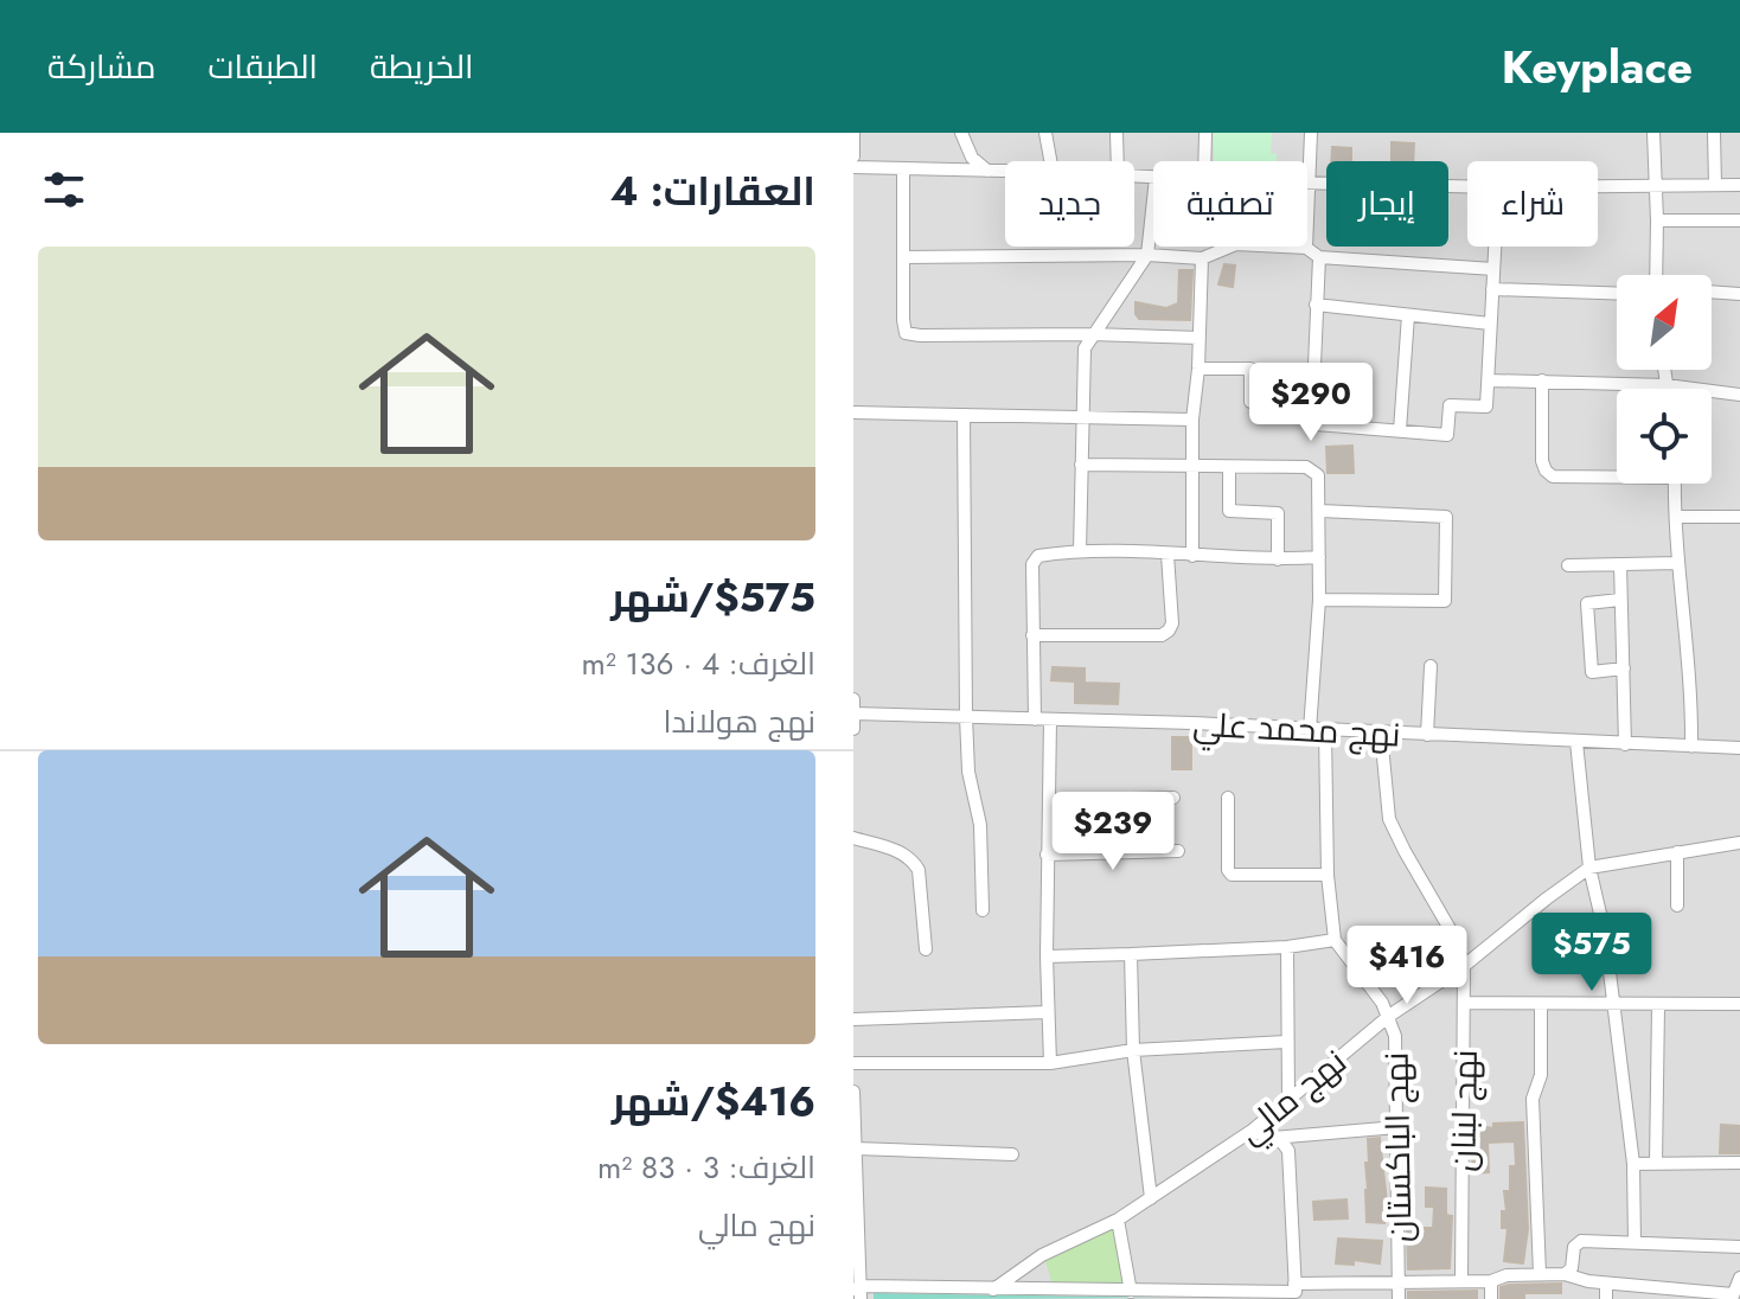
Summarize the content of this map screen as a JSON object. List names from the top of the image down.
{
  "streets": {
    "street": [
      "نهج محمد علي",
      "نهج مالي",
      "نهج لبنان",
      "نهج الباكستان"
    ]
  },
  "crossings": [
    ["نهج محمد علي", "نهج لبنان"],
    ["نهج محمد علي", "نهج الباكستان"],
    ["نهج مالي", "نهج لبنان"],
    ["نهج مالي", "نهج الباكستان"]
  ],
  "north": "top right",
  "page": {
    "header": "Keyplace",
    "nav": ["الخريطة", "الطبقات", "مشاركة"],
    "heading": "العقارات: 4",
    "chip": [
      "شراء",
      "إيجار",
      "تصفية",
      "جديد"
    ],
    "list": [
      {
        "name": "$575/شهر",
        "note": "الغرف: 4 · 136 m² · نهج هولاندا"
      },
      {
        "name": "$416/شهر",
        "note": "الغرف: 3 · 83 m² · نهج مالي"
      }
    ],
    "price": [
      "$290",
      "$239",
      "$575",
      "$416"
    ]
  }
}
